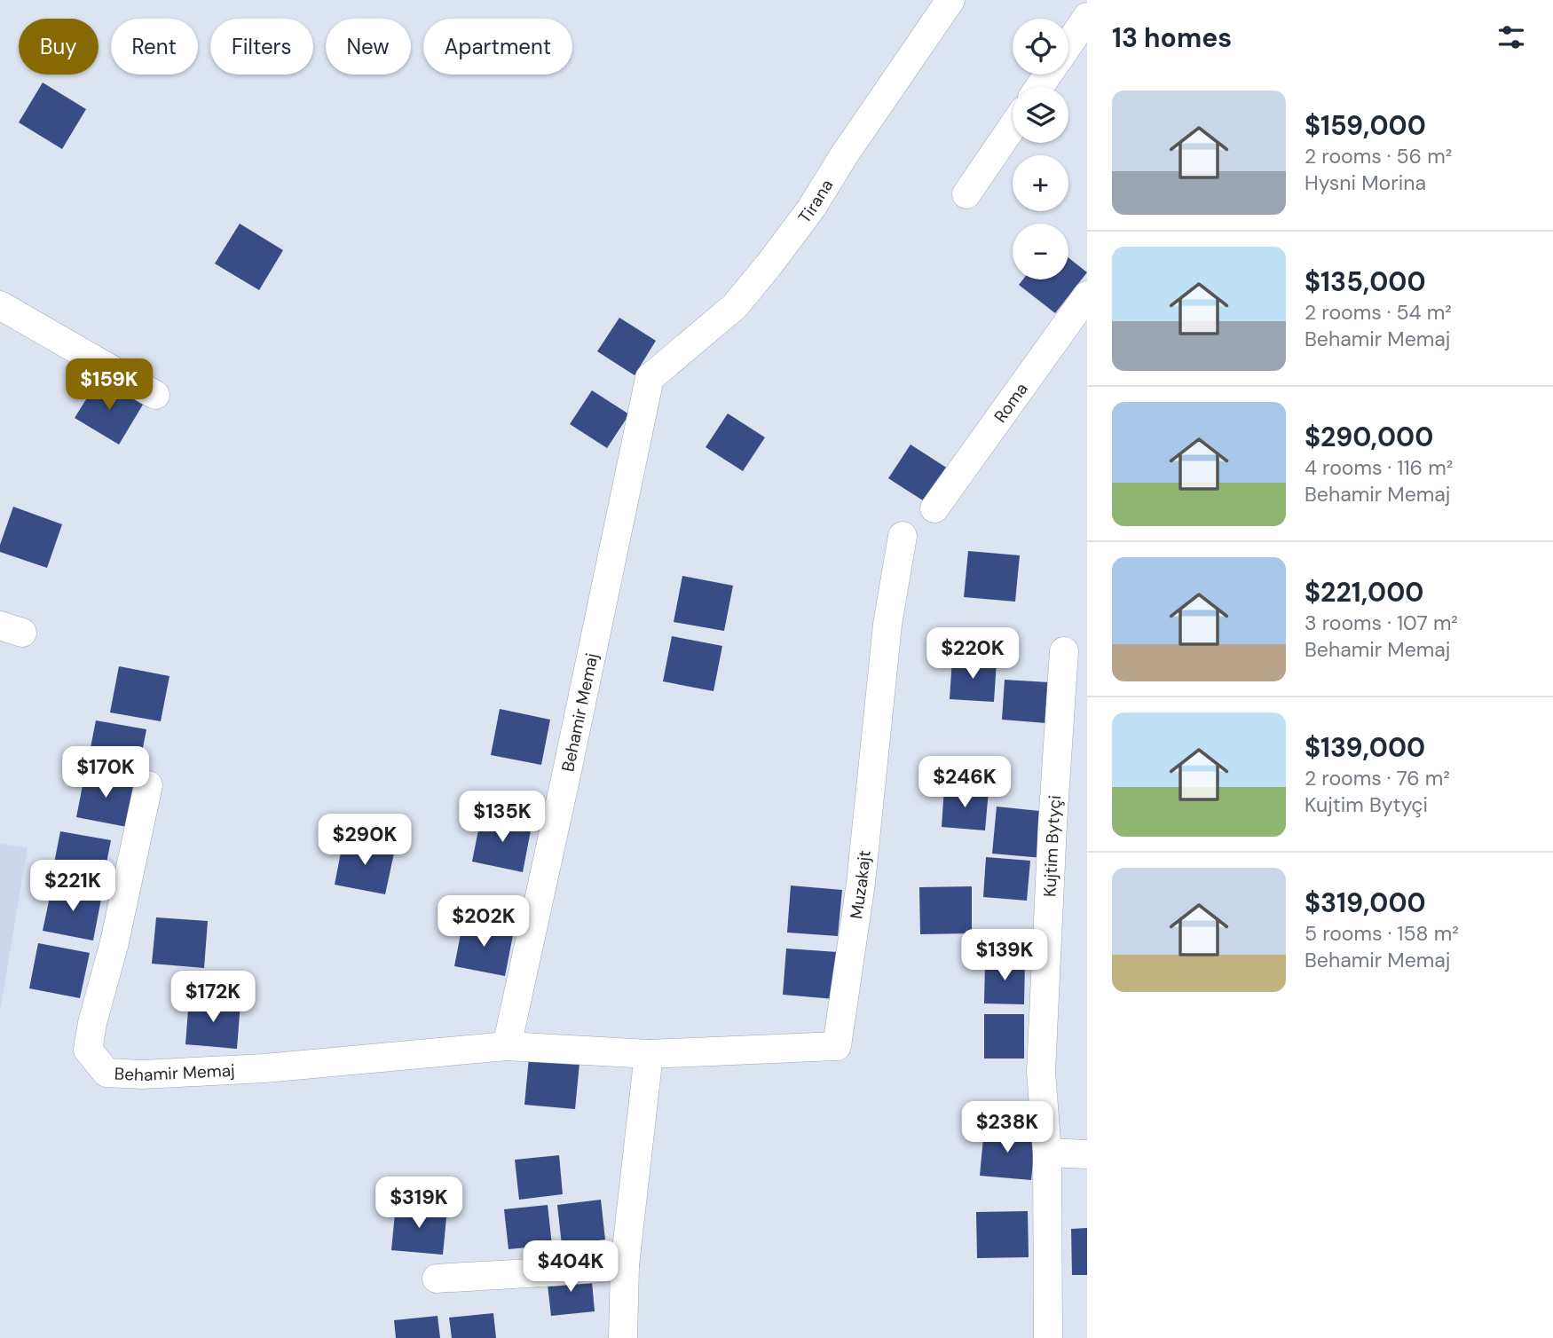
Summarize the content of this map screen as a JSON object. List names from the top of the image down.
{
  "streets": {
    "street": [
      "Tirana",
      "Roma",
      "Behamir Memaj",
      "Kujtim Bytyçi",
      "Muzakajt"
    ]
  },
  "crossings": [
    ["Tirana", "Behamir Memaj"],
    ["Behamir Memaj", "Muzakajt"]
  ],
  "page": {
    "heading": "13 homes",
    "map_buttons": ["+", "−"],
    "chip": [
      "Buy",
      "Rent",
      "Filters",
      "New",
      "Apartment"
    ],
    "list": [
      {
        "name": "$159,000",
        "note": "2 rooms · 56 m² · Hysni Morina"
      },
      {
        "name": "$135,000",
        "note": "2 rooms · 54 m² · Behamir Memaj"
      },
      {
        "name": "$290,000",
        "note": "4 rooms · 116 m² · Behamir Memaj"
      },
      {
        "name": "$221,000",
        "note": "3 rooms · 107 m² · Behamir Memaj"
      },
      {
        "name": "$139,000",
        "note": "2 rooms · 76 m² · Kujtim Bytyçi"
      },
      {
        "name": "$319,000",
        "note": "5 rooms · 158 m² · Behamir Memaj"
      }
    ],
    "price": [
      "$159K",
      "$220K",
      "$170K",
      "$246K",
      "$135K",
      "$290K",
      "$221K",
      "$202K",
      "$139K",
      "$172K",
      "$238K",
      "$319K",
      "$404K"
    ]
  }
}
